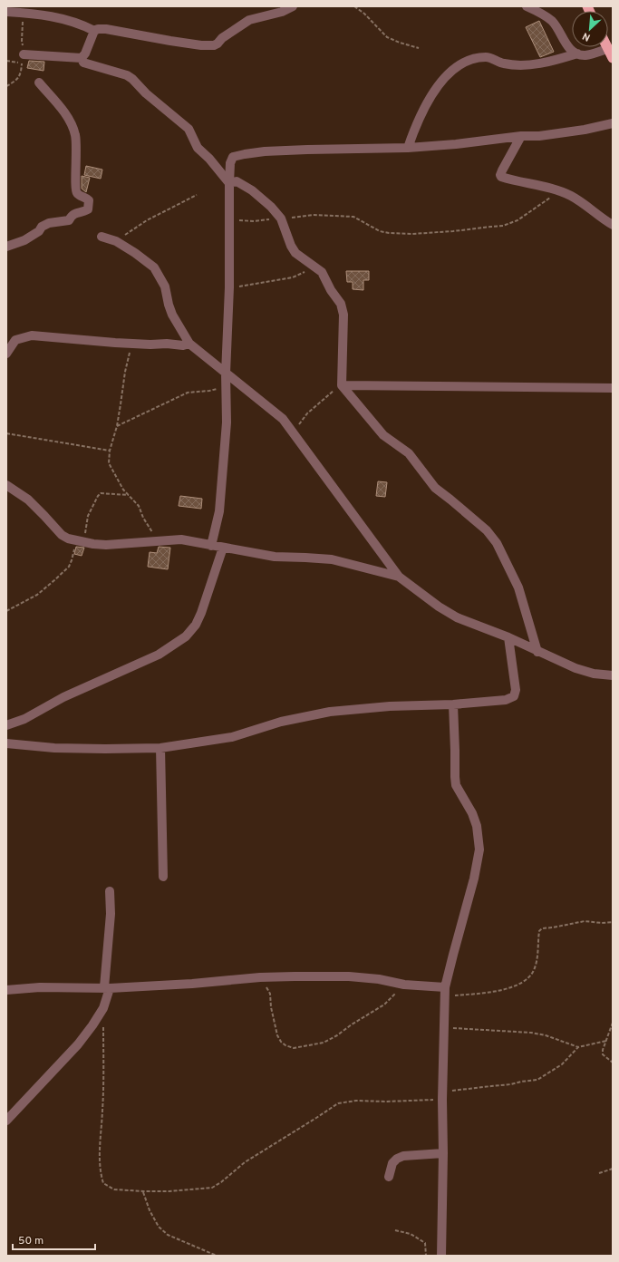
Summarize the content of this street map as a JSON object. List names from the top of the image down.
{
  "scale_bar": "50 m",
  "north": "bottom left"
}
